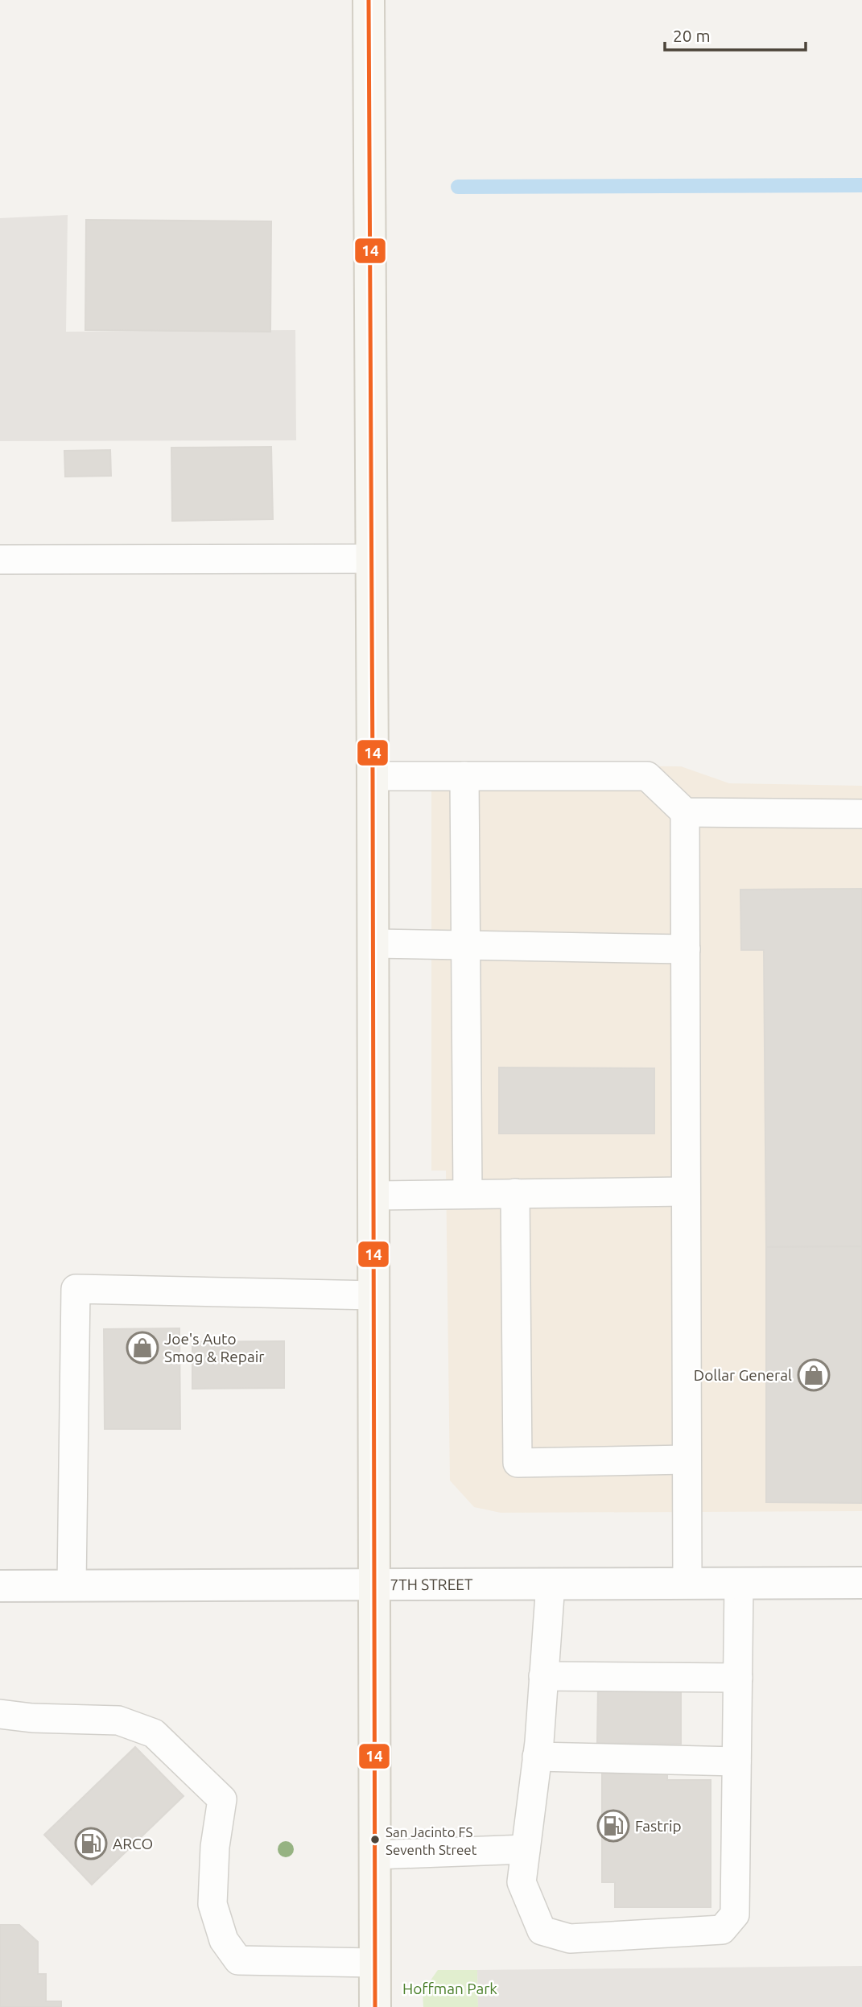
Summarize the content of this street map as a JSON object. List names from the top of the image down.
{
  "streets": {
    "street": ["7TH STREET"]
  },
  "parks": ["Hoffman Park"],
  "places": {
    "shop": ["Joe's Auto Smog & Repair", "Dollar General"],
    "fuel station": ["Fastrip", "ARCO"],
    "other": ["San Jacinto FS Seventh Street"]
  },
  "lines": ["transit line 14"],
  "scale_bar": "20 m"
}
